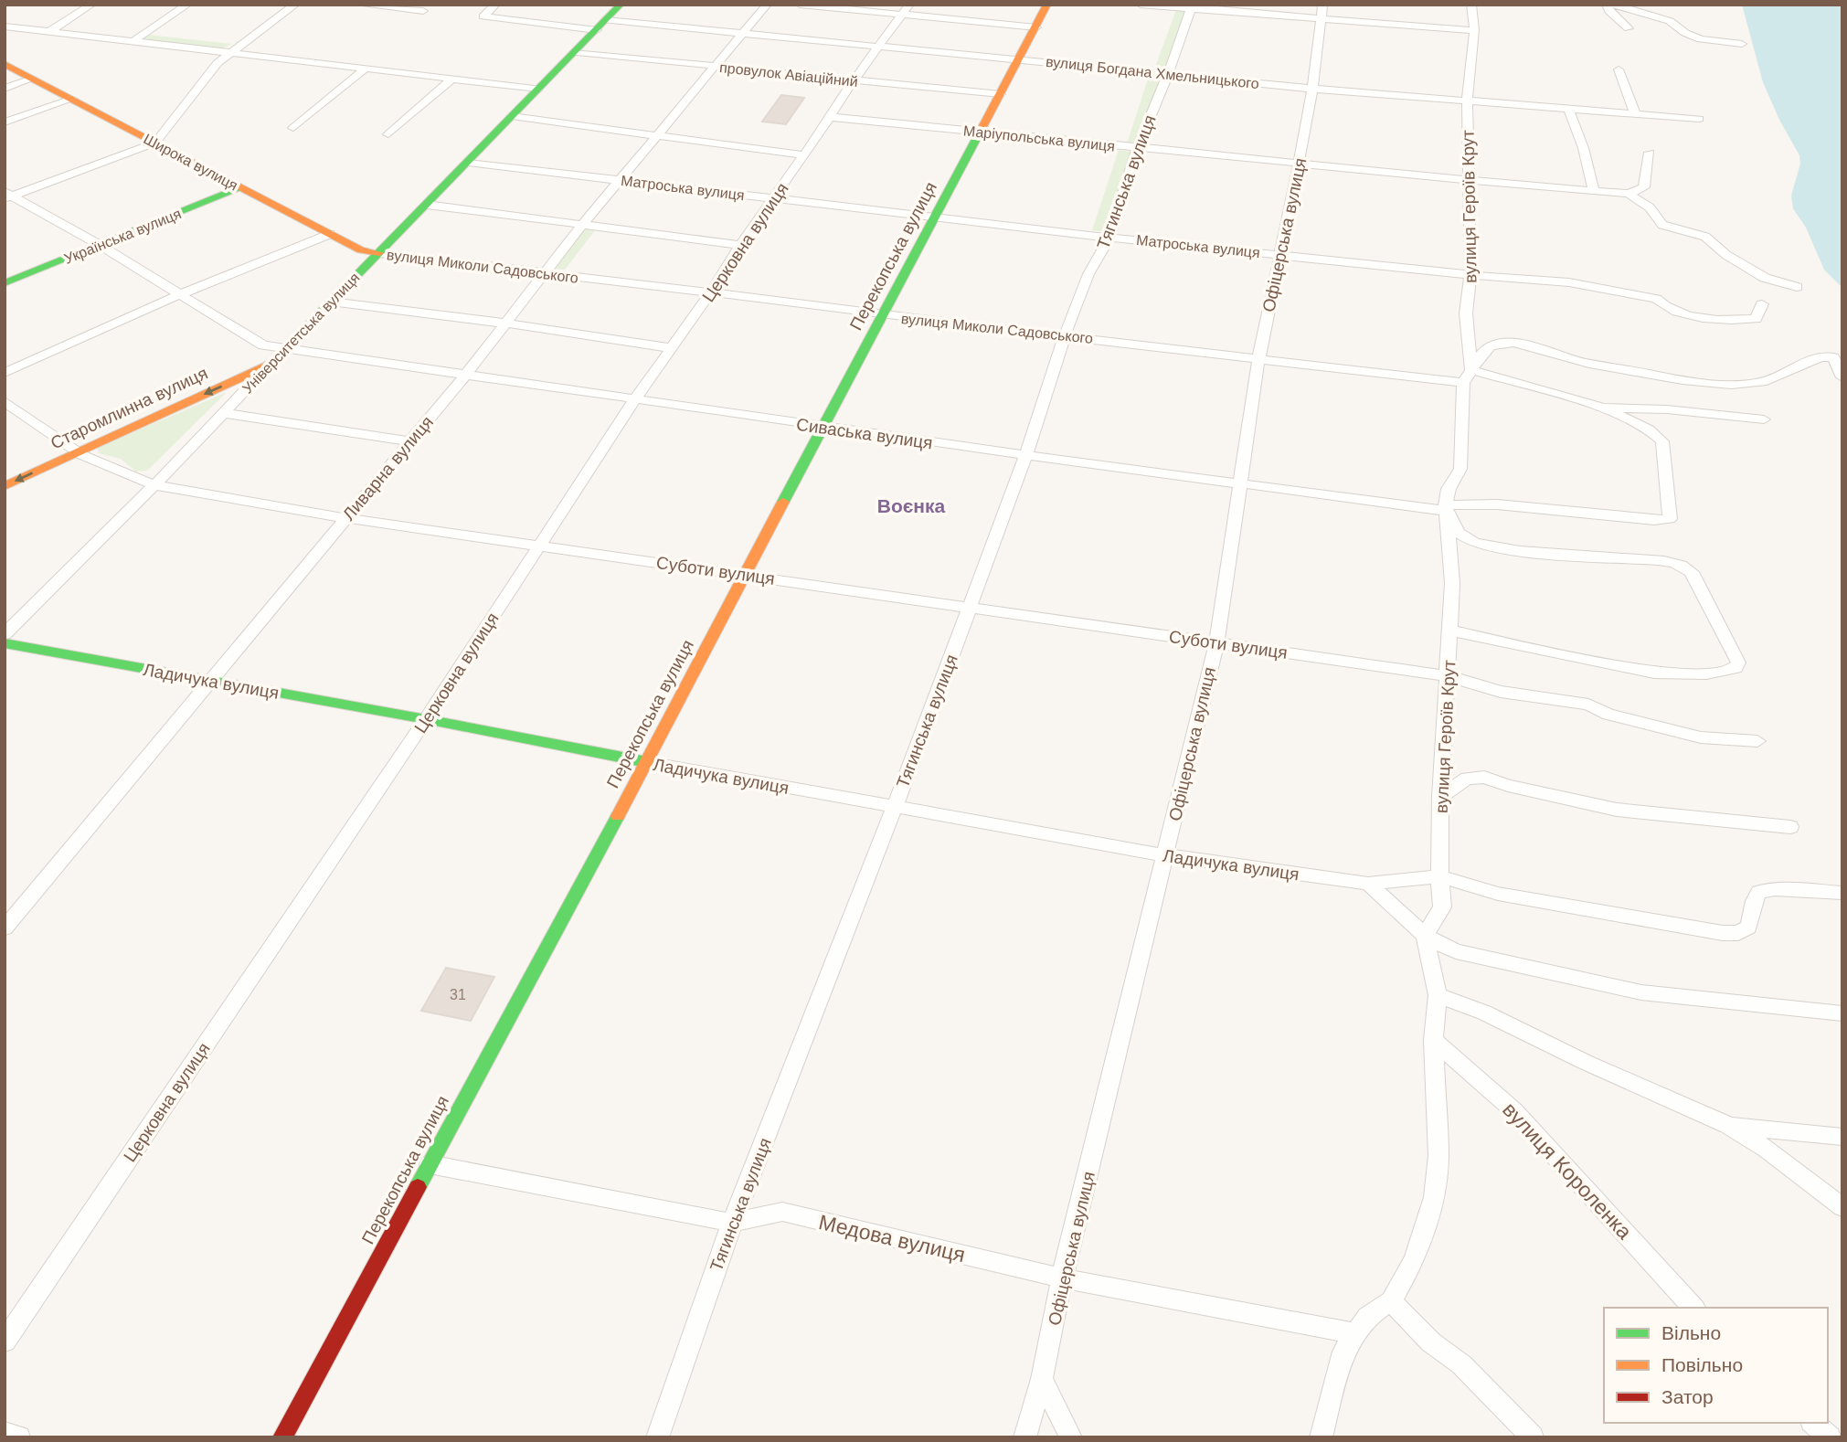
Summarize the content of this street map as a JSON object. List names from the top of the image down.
{
  "streets": {
    "street": [
      "вулиця Богдана Хмельницького",
      "провулок Авіаційний",
      "Маріупольська вулиця",
      "Широка вулиця",
      "Тягинська вулиця",
      "Матроська вулиця",
      "вулиця Героїв Крут",
      "Офіцерська вулиця",
      "Українська вулиця",
      "Церковна вулиця",
      "Перекопська вулиця",
      "вулиця Миколи Садовського",
      "Університетська вулиця",
      "Старомлинна вулиця",
      "Сиваська вулиця",
      "Ливарна вулиця",
      "Суботи вулиця",
      "Ладичука вулиця",
      "вулиця Короленка",
      "Медова вулиця"
    ]
  },
  "crossings": [
    ["вулиця Богдана Хмельницького", "Тягинська вулиця"],
    ["вулиця Богдана Хмельницького", "вулиця Героїв Крут"],
    ["вулиця Богдана Хмельницького", "Офіцерська вулиця"],
    ["вулиця Богдана Хмельницького", "Церковна вулиця"],
    ["вулиця Богдана Хмельницького", "Перекопська вулиця"],
    ["вулиця Богдана Хмельницького", "Університетська вулиця"],
    ["вулиця Богдана Хмельницького", "Ливарна вулиця"],
    ["провулок Авіаційний", "Церковна вулиця"],
    ["провулок Авіаційний", "Перекопська вулиця"],
    ["провулок Авіаційний", "Університетська вулиця"],
    ["провулок Авіаційний", "Ливарна вулиця"],
    ["Маріупольська вулиця", "Тягинська вулиця"],
    ["Маріупольська вулиця", "вулиця Героїв Крут"],
    ["Маріупольська вулиця", "Офіцерська вулиця"],
    ["Маріупольська вулиця", "Церковна вулиця"],
    ["Маріупольська вулиця", "Перекопська вулиця"],
    ["Широка вулиця", "Українська вулиця"],
    ["Широка вулиця", "вулиця Миколи Садовського"],
    ["Широка вулиця", "Університетська вулиця"],
    ["Тягинська вулиця", "Матроська вулиця"],
    ["Тягинська вулиця", "вулиця Миколи Садовського"],
    ["Тягинська вулиця", "Сиваська вулиця"],
    ["Тягинська вулиця", "Суботи вулиця"],
    ["Тягинська вулиця", "Ладичука вулиця"],
    ["Тягинська вулиця", "Медова вулиця"],
    ["Матроська вулиця", "вулиця Героїв Крут"],
    ["Матроська вулиця", "Офіцерська вулиця"],
    ["Матроська вулиця", "Церковна вулиця"],
    ["Матроська вулиця", "Перекопська вулиця"],
    ["Матроська вулиця", "Університетська вулиця"],
    ["Матроська вулиця", "Ливарна вулиця"],
    ["вулиця Героїв Крут", "вулиця Миколи Садовського"],
    ["вулиця Героїв Крут", "Сиваська вулиця"],
    ["вулиця Героїв Крут", "Суботи вулиця"],
    ["вулиця Героїв Крут", "Ладичука вулиця"],
    ["Офіцерська вулиця", "вулиця Миколи Садовського"],
    ["Офіцерська вулиця", "Сиваська вулиця"],
    ["Офіцерська вулиця", "Суботи вулиця"],
    ["Офіцерська вулиця", "Ладичука вулиця"],
    ["Офіцерська вулиця", "Медова вулиця"],
    ["Українська вулиця", "Сиваська вулиця"],
    ["Церковна вулиця", "вулиця Миколи Садовського"],
    ["Церковна вулиця", "Сиваська вулиця"],
    ["Церковна вулиця", "Суботи вулиця"],
    ["Церковна вулиця", "Ладичука вулиця"],
    ["Перекопська вулиця", "вулиця Миколи Садовського"],
    ["Перекопська вулиця", "Сиваська вулиця"],
    ["Перекопська вулиця", "Суботи вулиця"],
    ["Перекопська вулиця", "Ладичука вулиця"],
    ["Перекопська вулиця", "Медова вулиця"],
    ["вулиця Миколи Садовського", "Університетська вулиця"],
    ["вулиця Миколи Садовського", "Ливарна вулиця"],
    ["Університетська вулиця", "Старомлинна вулиця"],
    ["Університетська вулиця", "Сиваська вулиця"],
    ["Університетська вулиця", "Суботи вулиця"],
    ["Старомлинна вулиця", "Суботи вулиця"],
    ["Сиваська вулиця", "Ливарна вулиця"],
    ["Ливарна вулиця", "Суботи вулиця"],
    ["Ливарна вулиця", "Ладичука вулиця"]
  ],
  "districts": ["Воєнка"],
  "house_numbers": ["31"],
  "legend": ["Вільно", "Повільно", "Затор"]
}
